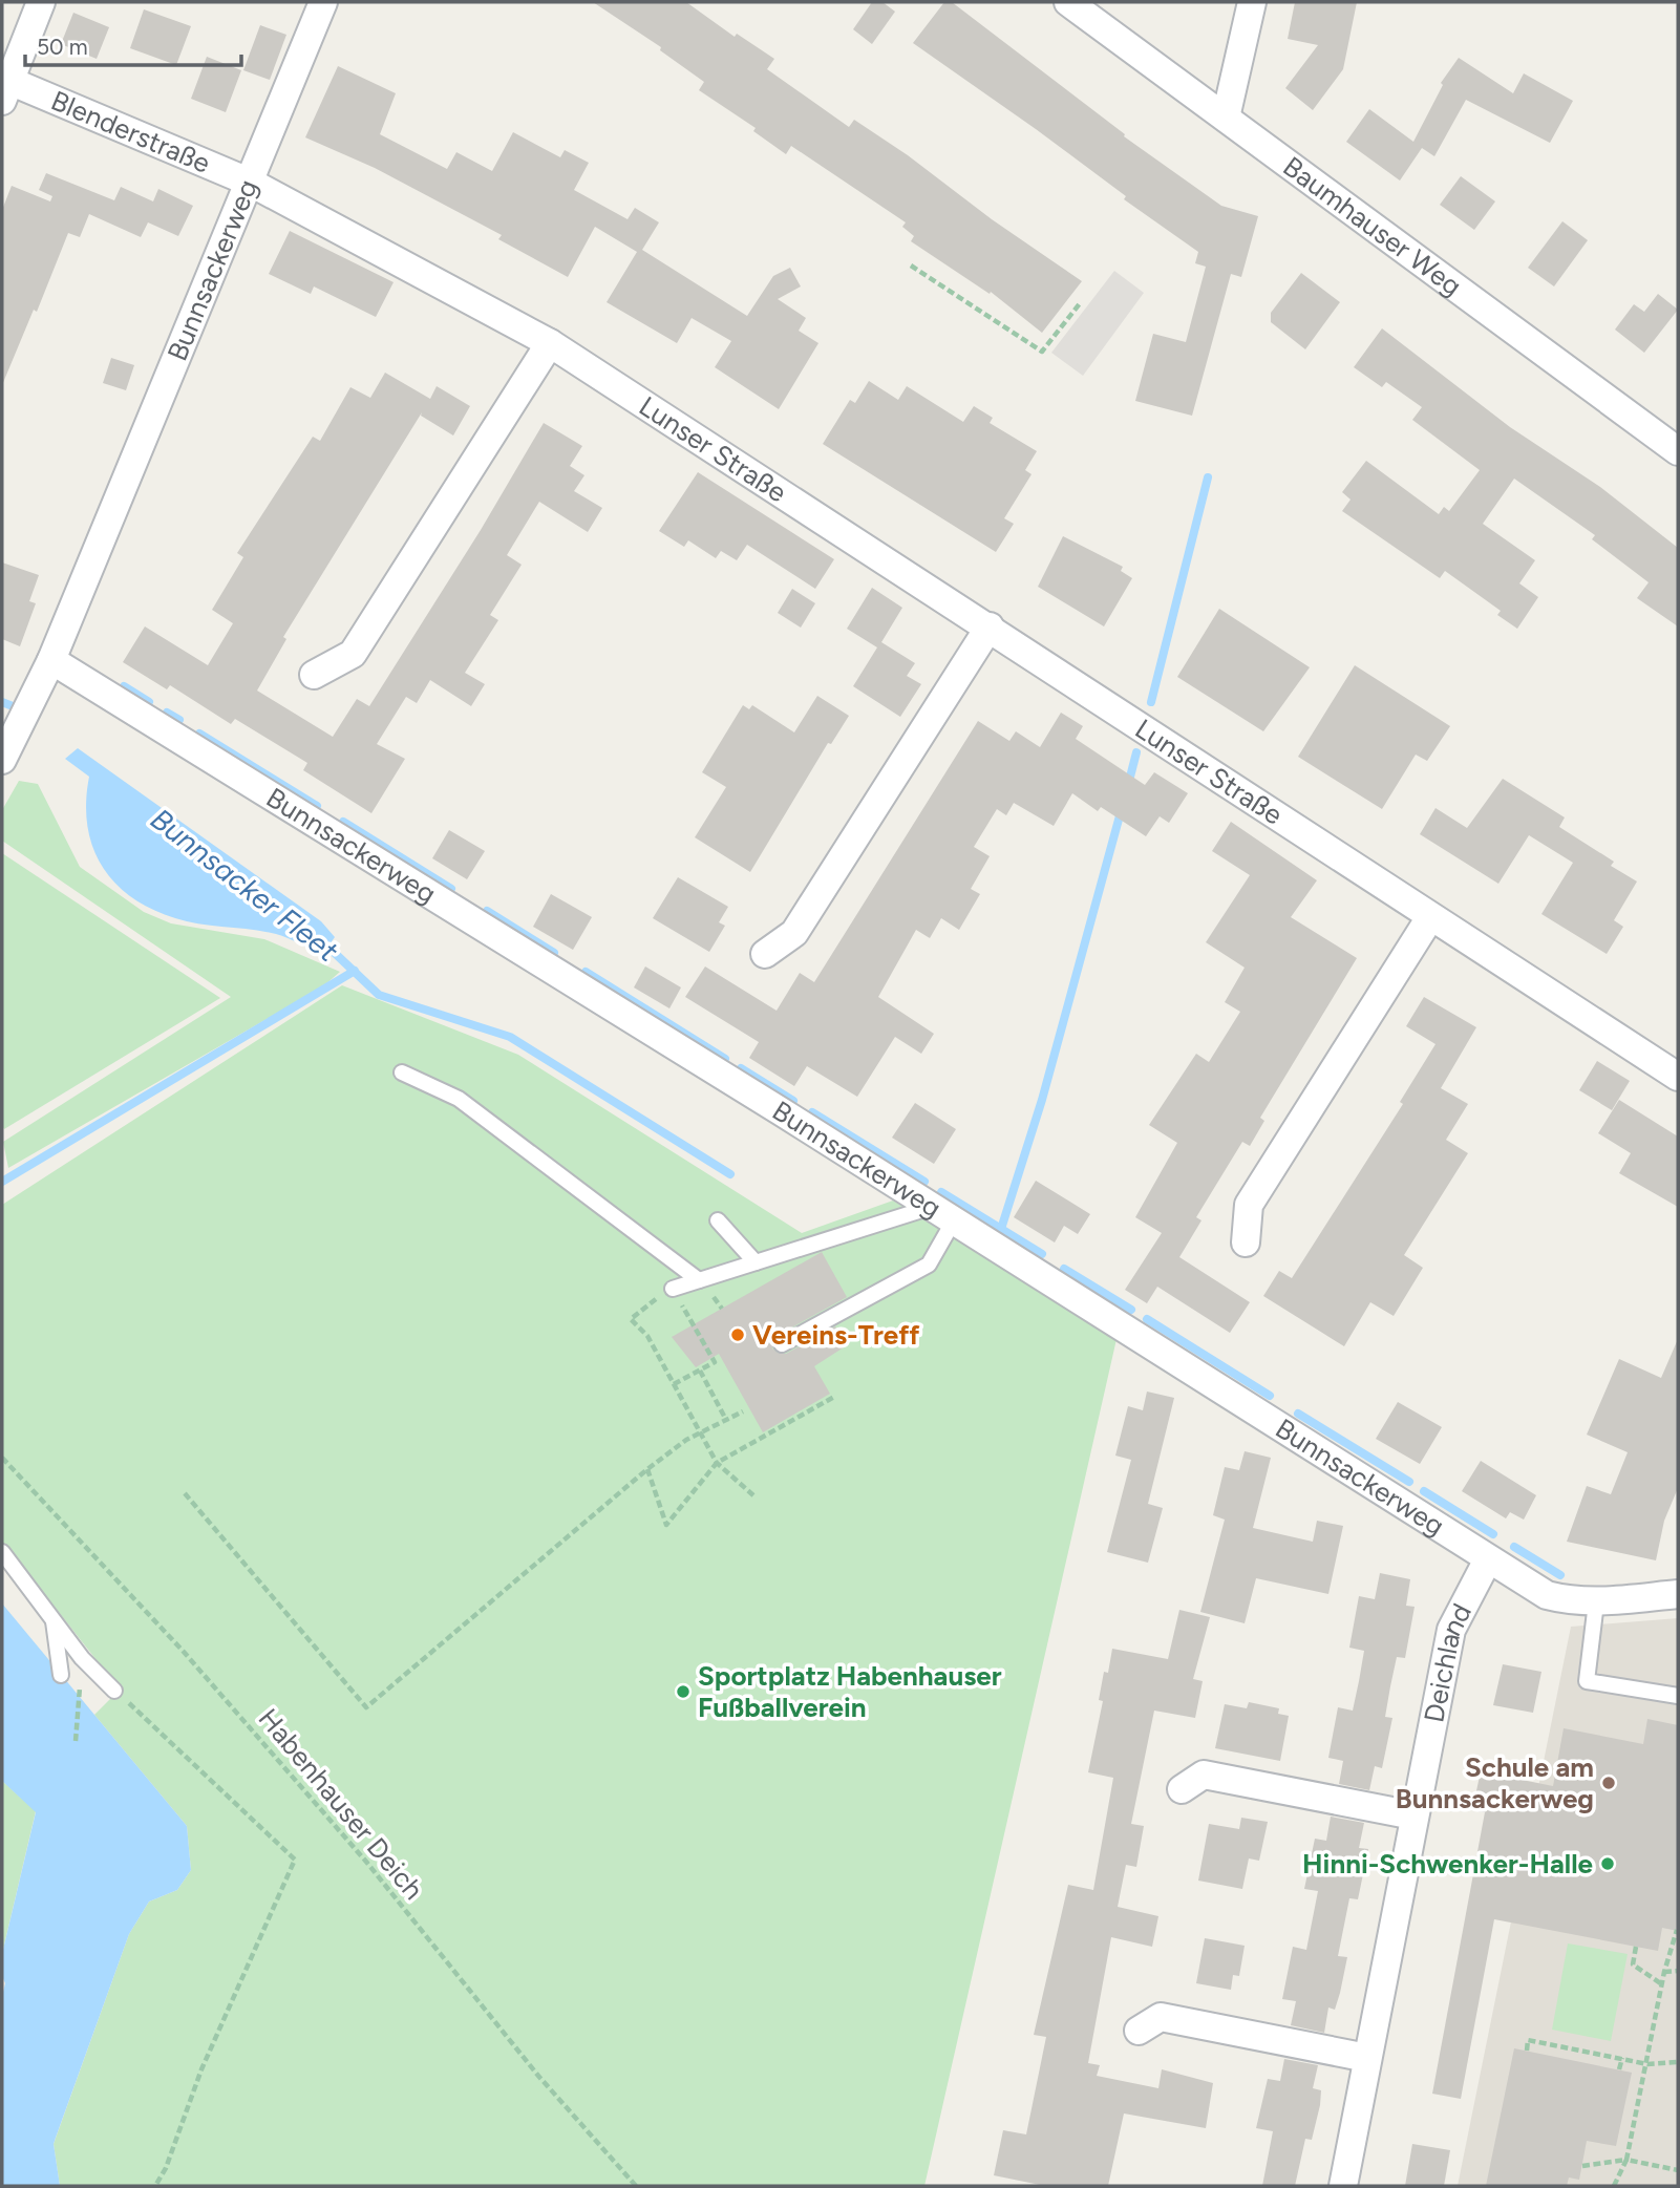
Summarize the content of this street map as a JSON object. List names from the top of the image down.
{
  "streets": {
    "street": [
      "Blenderstraße",
      "Baumhauser Weg",
      "Bunnsackerweg",
      "Lunser Straße",
      "Deichland"
    ],
    "path": ["Habenhauser Deich"]
  },
  "crossings": [
    ["Blenderstraße", "Bunnsackerweg"],
    ["Blenderstraße", "Lunser Straße"],
    ["Bunnsackerweg", "Lunser Straße"],
    ["Bunnsackerweg", "Deichland"]
  ],
  "water": ["Bunnsacker Fleet"],
  "places": [
    "Vereins-Treff",
    "Sportplatz Habenhauser Fußballverein",
    "Schule am Bunnsackerweg",
    "Hinni-Schwenker-Halle"
  ],
  "scale_bar": "50 m"
}
